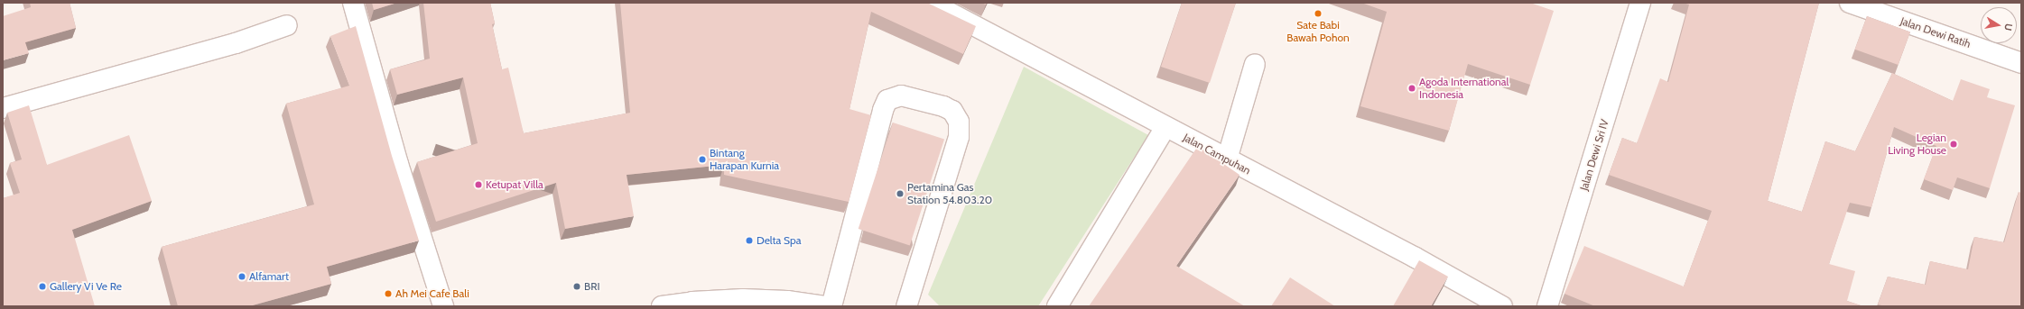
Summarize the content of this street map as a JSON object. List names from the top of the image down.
{
  "streets": {
    "street": ["Jalan Dewi Ratih", "Jalan Campuhan", "Jalan Dewi Sri IV"]
  },
  "places": [
    "Sate Babi Bawah Pohon",
    "Agoda International Indonesia",
    "Legian Living House",
    "Bintang Harapan Kurnia",
    "Ketupat Villa",
    "Pertamina Gas Station 54.803.20",
    "Delta Spa",
    "Alfamart",
    "Gallery Vi Ve Re",
    "BRI",
    "Ah Mei Cafe Bali"
  ],
  "north": "right"
}
